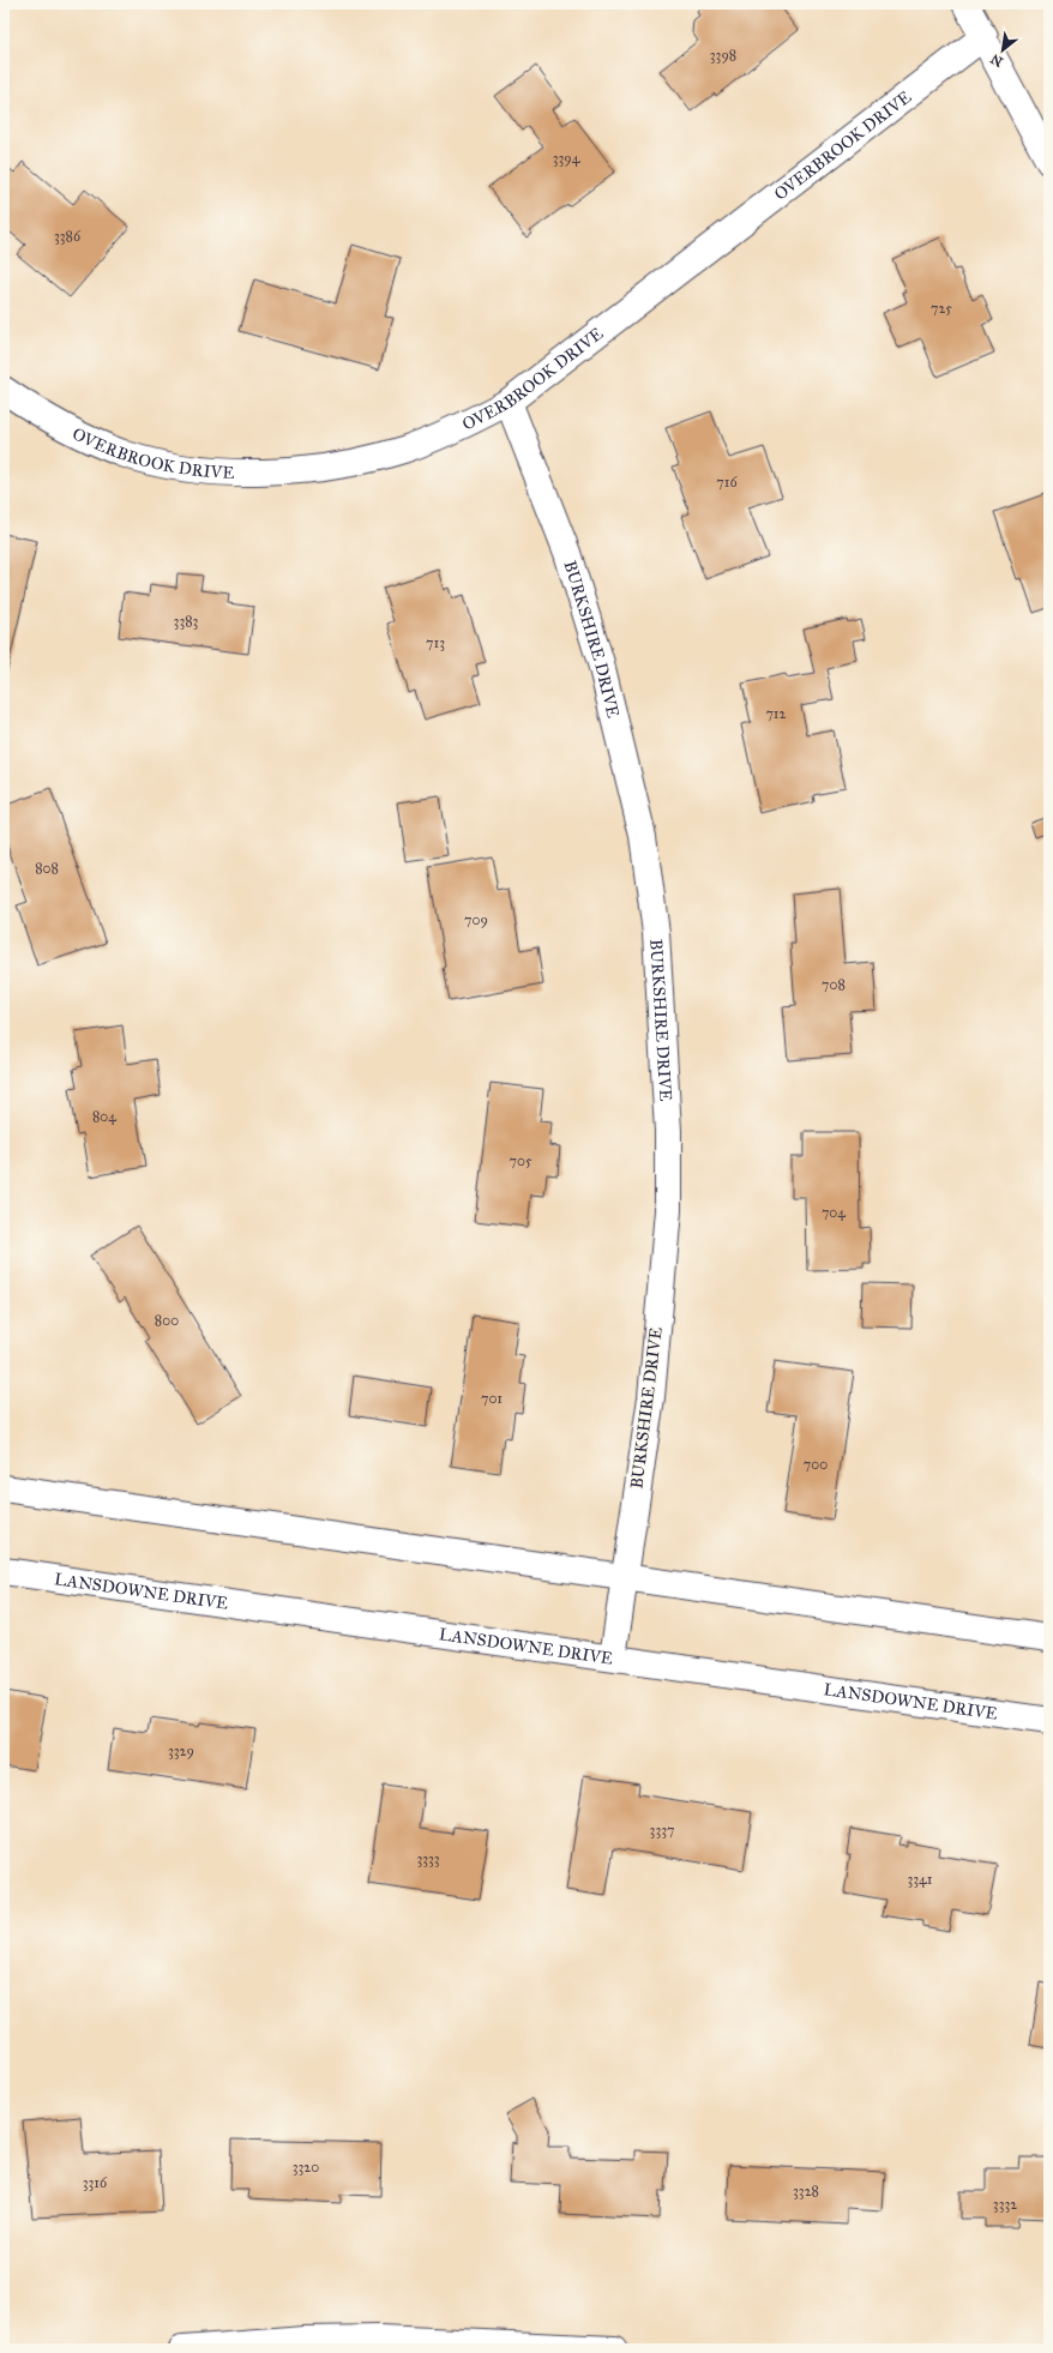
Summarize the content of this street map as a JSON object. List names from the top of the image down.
{
  "streets": {
    "street": ["OVERBROOK DRIVE", "BURKSHIRE DRIVE", "LANSDOWNE DRIVE"]
  },
  "crossings": [
    ["OVERBROOK DRIVE", "BURKSHIRE DRIVE"],
    ["BURKSHIRE DRIVE", "LANSDOWNE DRIVE"]
  ],
  "house_numbers": [
    "3398",
    "3394",
    "3386",
    "725",
    "716",
    "3383",
    "713",
    "712",
    "808",
    "709",
    "708",
    "804",
    "705",
    "704",
    "800",
    "701",
    "700",
    "3329",
    "3337",
    "3333",
    "3341",
    "3320",
    "3316",
    "3328",
    "3332"
  ],
  "north": "bottom left"
}
